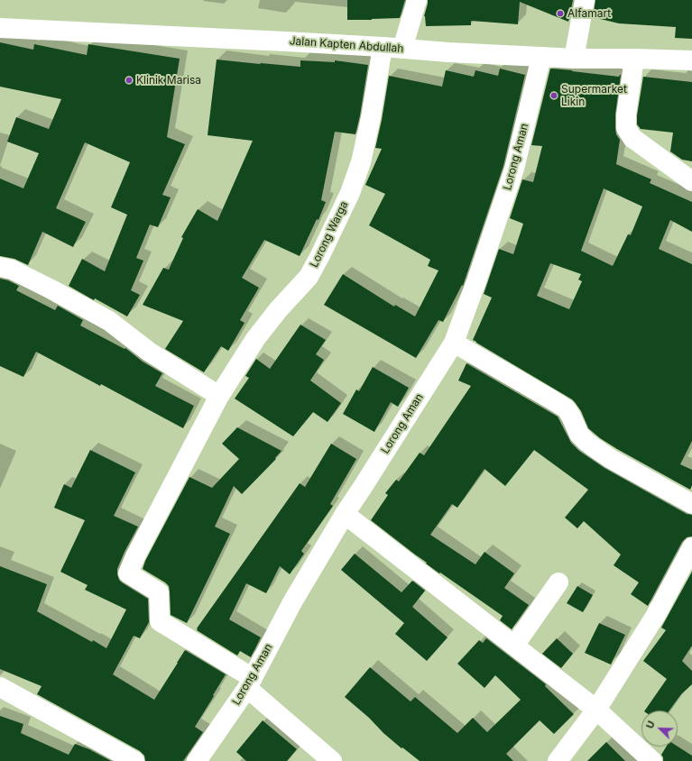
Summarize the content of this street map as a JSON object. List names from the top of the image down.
{
  "streets": {
    "street": ["Jalan Kapten Abdullah", "Lorong Aman", "Lorong Warga"]
  },
  "crossings": [
    ["Jalan Kapten Abdullah", "Lorong Aman"],
    ["Jalan Kapten Abdullah", "Lorong Warga"],
    ["Lorong Aman", "Lorong Warga"]
  ],
  "places": ["Alfamart", "Klinik Marisa", "Supermarket Likin"],
  "north": "top left"
}
